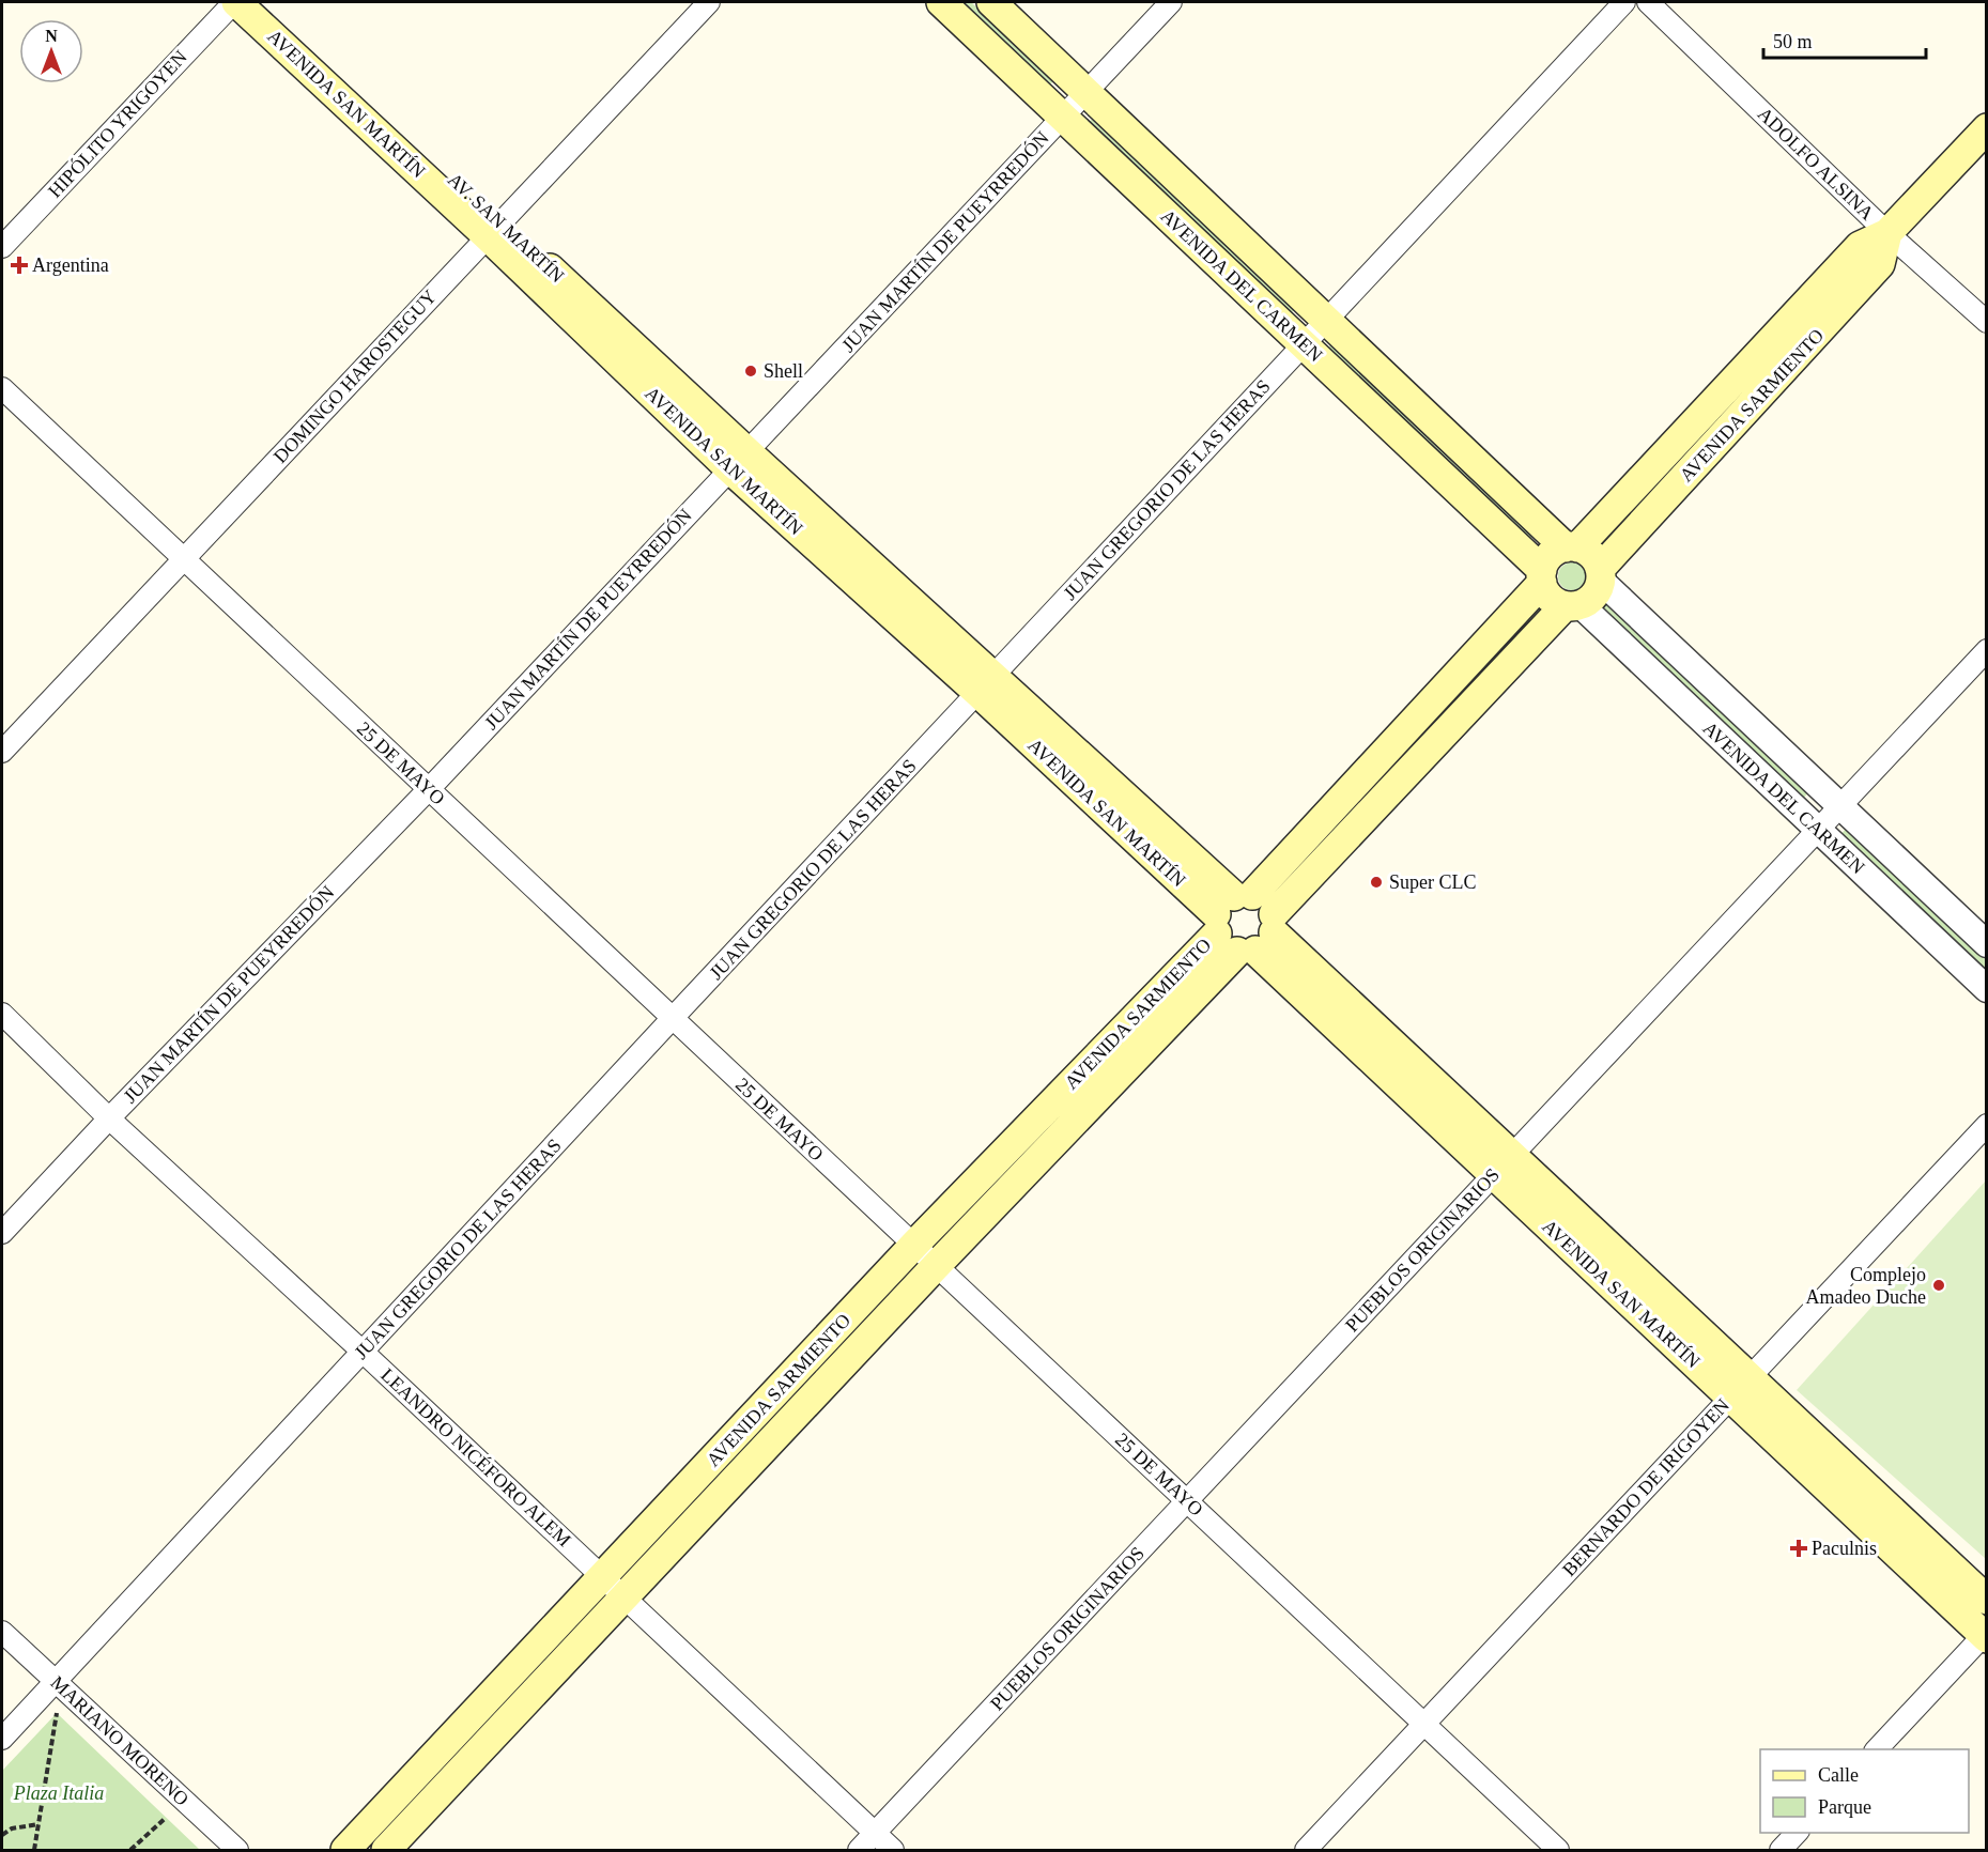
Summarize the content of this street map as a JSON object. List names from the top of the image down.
{
  "streets": {
    "main road": [
      "AVENIDA SAN MARTÍN",
      "AV. SAN MARTÍN",
      "AVENIDA DEL CARMEN",
      "AVENIDA SARMIENTO"
    ],
    "street": [
      "HIPÓLITO YRIGOYEN",
      "ADOLFO ALSINA",
      "JUAN MARTÍN DE PUEYRREDÓN",
      "DOMINGO HAROSTEGUY",
      "JUAN GREGORIO DE LAS HERAS",
      "25 DE MAYO",
      "PUEBLOS ORIGINARIOS",
      "LEANDRO NICÉFORO ALEM",
      "BERNARDO DE IRIGOYEN",
      "MARIANO MORENO"
    ]
  },
  "crossings": [
    ["AVENIDA SAN MARTÍN", "HIPÓLITO YRIGOYEN"],
    ["AVENIDA SAN MARTÍN", "AV. SAN MARTÍN"],
    ["AVENIDA SAN MARTÍN", "JUAN MARTÍN DE PUEYRREDÓN"],
    ["AVENIDA SAN MARTÍN", "DOMINGO HAROSTEGUY"],
    ["AVENIDA SAN MARTÍN", "AVENIDA SARMIENTO"],
    ["AVENIDA SAN MARTÍN", "JUAN GREGORIO DE LAS HERAS"],
    ["AVENIDA SAN MARTÍN", "PUEBLOS ORIGINARIOS"],
    ["AVENIDA SAN MARTÍN", "BERNARDO DE IRIGOYEN"],
    ["ADOLFO ALSINA", "AVENIDA SARMIENTO"],
    ["AV. SAN MARTÍN", "DOMINGO HAROSTEGUY"],
    ["JUAN MARTÍN DE PUEYRREDÓN", "AVENIDA DEL CARMEN"],
    ["JUAN MARTÍN DE PUEYRREDÓN", "25 DE MAYO"],
    ["JUAN MARTÍN DE PUEYRREDÓN", "LEANDRO NICÉFORO ALEM"],
    ["AVENIDA DEL CARMEN", "AVENIDA SARMIENTO"],
    ["AVENIDA DEL CARMEN", "JUAN GREGORIO DE LAS HERAS"],
    ["AVENIDA DEL CARMEN", "PUEBLOS ORIGINARIOS"],
    ["DOMINGO HAROSTEGUY", "25 DE MAYO"],
    ["AVENIDA SARMIENTO", "25 DE MAYO"],
    ["AVENIDA SARMIENTO", "LEANDRO NICÉFORO ALEM"],
    ["JUAN GREGORIO DE LAS HERAS", "25 DE MAYO"],
    ["JUAN GREGORIO DE LAS HERAS", "LEANDRO NICÉFORO ALEM"],
    ["JUAN GREGORIO DE LAS HERAS", "MARIANO MORENO"],
    ["25 DE MAYO", "PUEBLOS ORIGINARIOS"],
    ["25 DE MAYO", "BERNARDO DE IRIGOYEN"],
    ["PUEBLOS ORIGINARIOS", "LEANDRO NICÉFORO ALEM"]
  ],
  "parks": ["Plaza Italia"],
  "places": {
    "health": ["Argentina", "Paculnis"],
    "other": ["Shell", "Super CLC", "Complejo Amadeo Duche"]
  },
  "legend": ["Calle", "Parque"],
  "scale_bar": "50 m",
  "north": "top"
}
